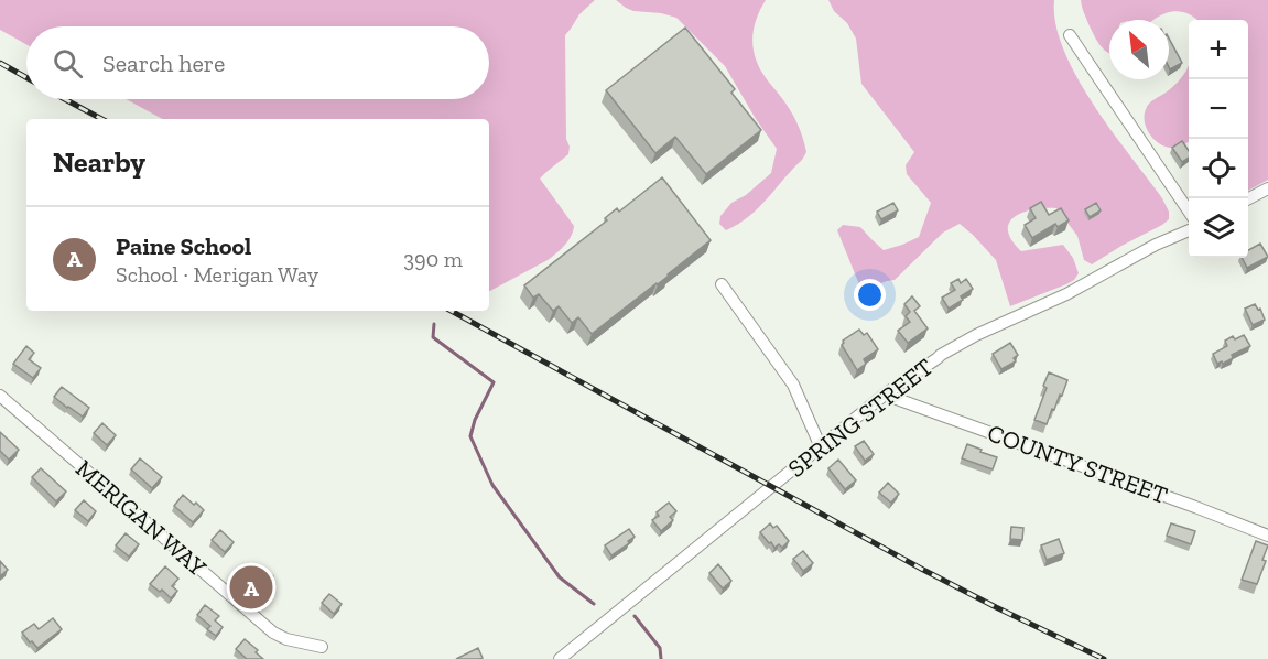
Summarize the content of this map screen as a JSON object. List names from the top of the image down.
{
  "streets": {
    "street": ["SPRING STREET", "COUNTY STREET", "MERIGAN WAY"]
  },
  "crossings": [
    ["SPRING STREET", "COUNTY STREET"]
  ],
  "north": "top left",
  "page": {
    "map_buttons": ["+", "−"],
    "search": "Search here",
    "heading": "Nearby",
    "list": [
      {
        "mark": "A",
        "name": "Paine School",
        "note": "School · Merigan Way",
        "value": "390 m"
      }
    ],
    "pins": "A"
  }
}
